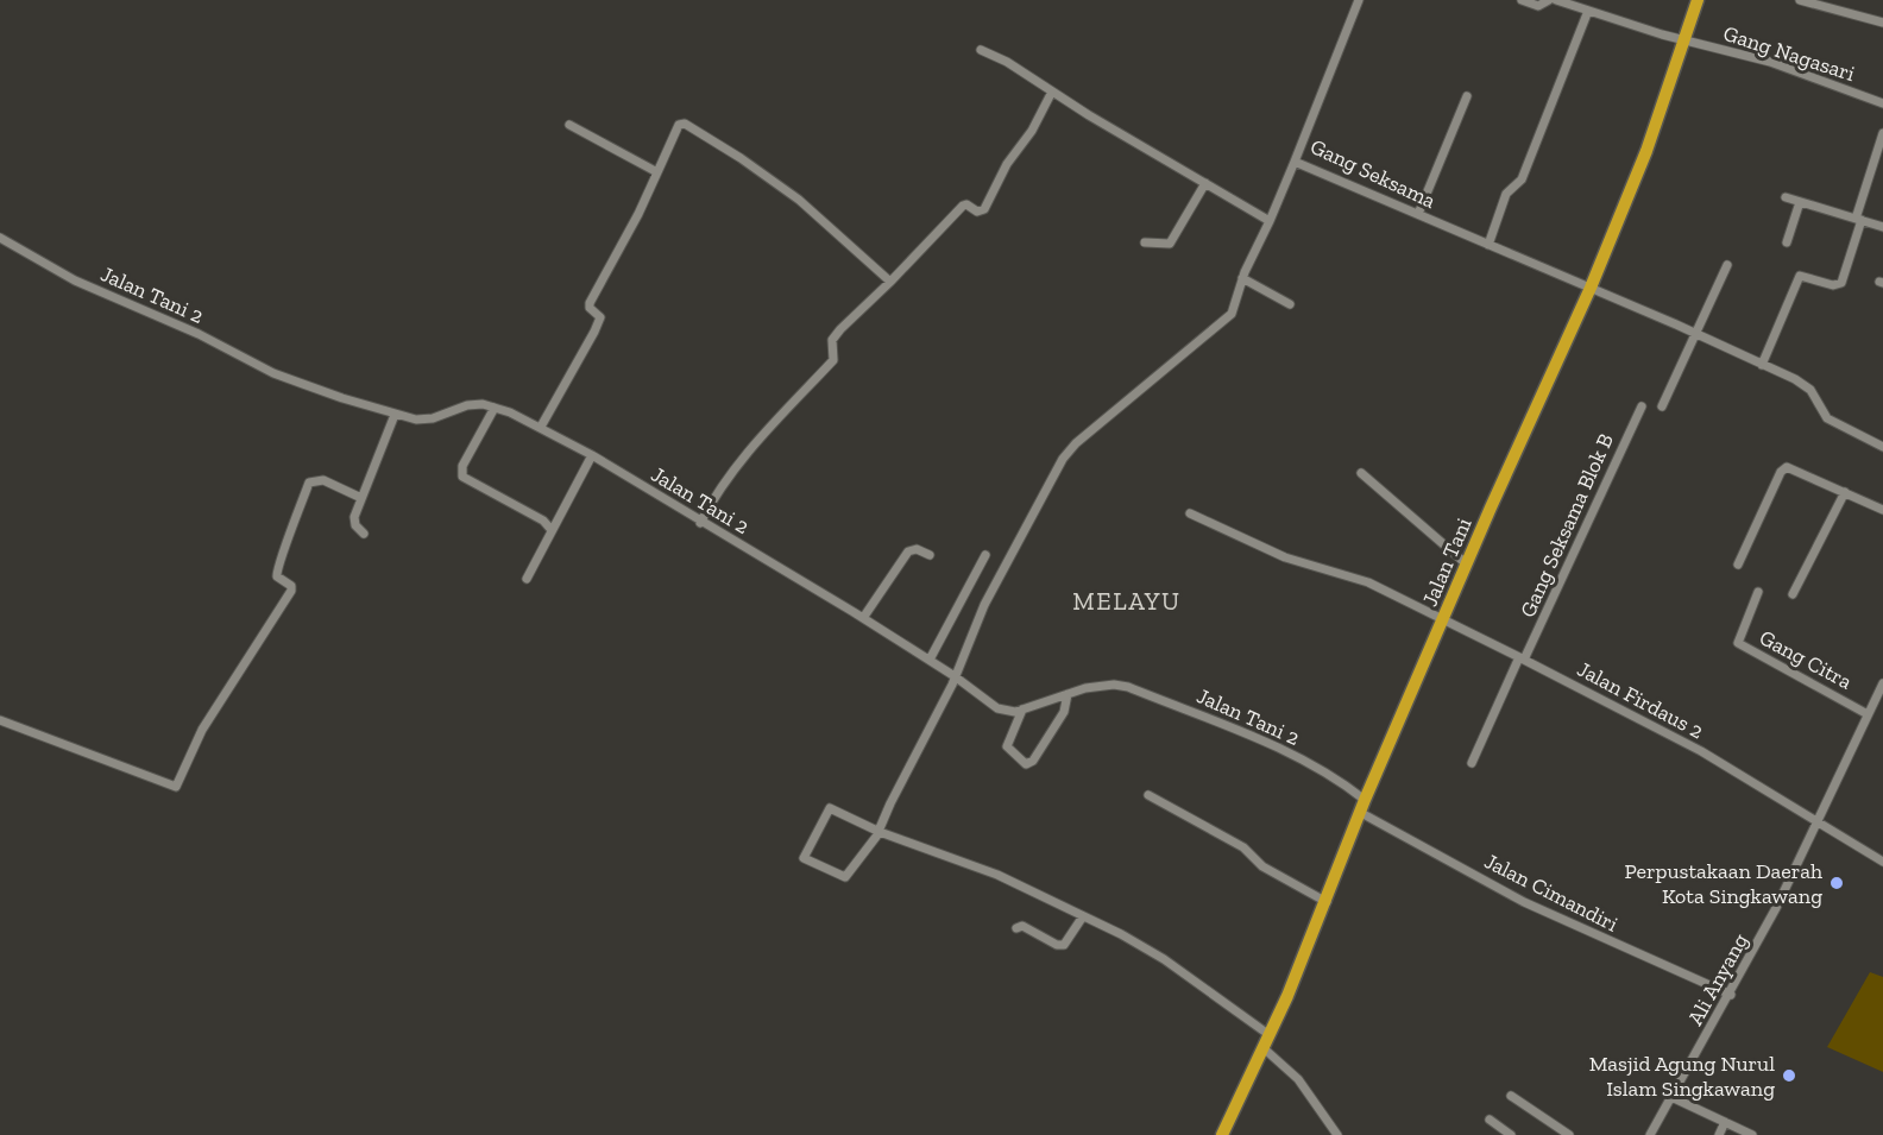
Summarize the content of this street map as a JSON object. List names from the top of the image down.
{
  "streets": {
    "highway": ["Jalan Tani"],
    "street": [
      "Gang Nagasari",
      "Gang Seksama",
      "Jalan Tani 2",
      "Gang Seksama Blok B",
      "Gang Citra",
      "Jalan Firdaus 2",
      "Jalan Cimandiri",
      "Ali Anyang"
    ]
  },
  "crossings": [
    ["Gang Nagasari", "Jalan Tani"],
    ["Gang Seksama", "Jalan Tani"],
    ["Jalan Tani 2", "Jalan Tani"],
    ["Gang Seksama Blok B", "Jalan Firdaus 2"],
    ["Jalan Tani", "Jalan Firdaus 2"],
    ["Jalan Tani", "Jalan Cimandiri"],
    ["Gang Citra", "Ali Anyang"],
    ["Jalan Firdaus 2", "Ali Anyang"],
    ["Jalan Cimandiri", "Ali Anyang"]
  ],
  "districts": ["MELAYU"],
  "places": ["Perpustakaan Daerah Kota Singkawang", "Masjid Agung Nurul Islam Singkawang"]
}
